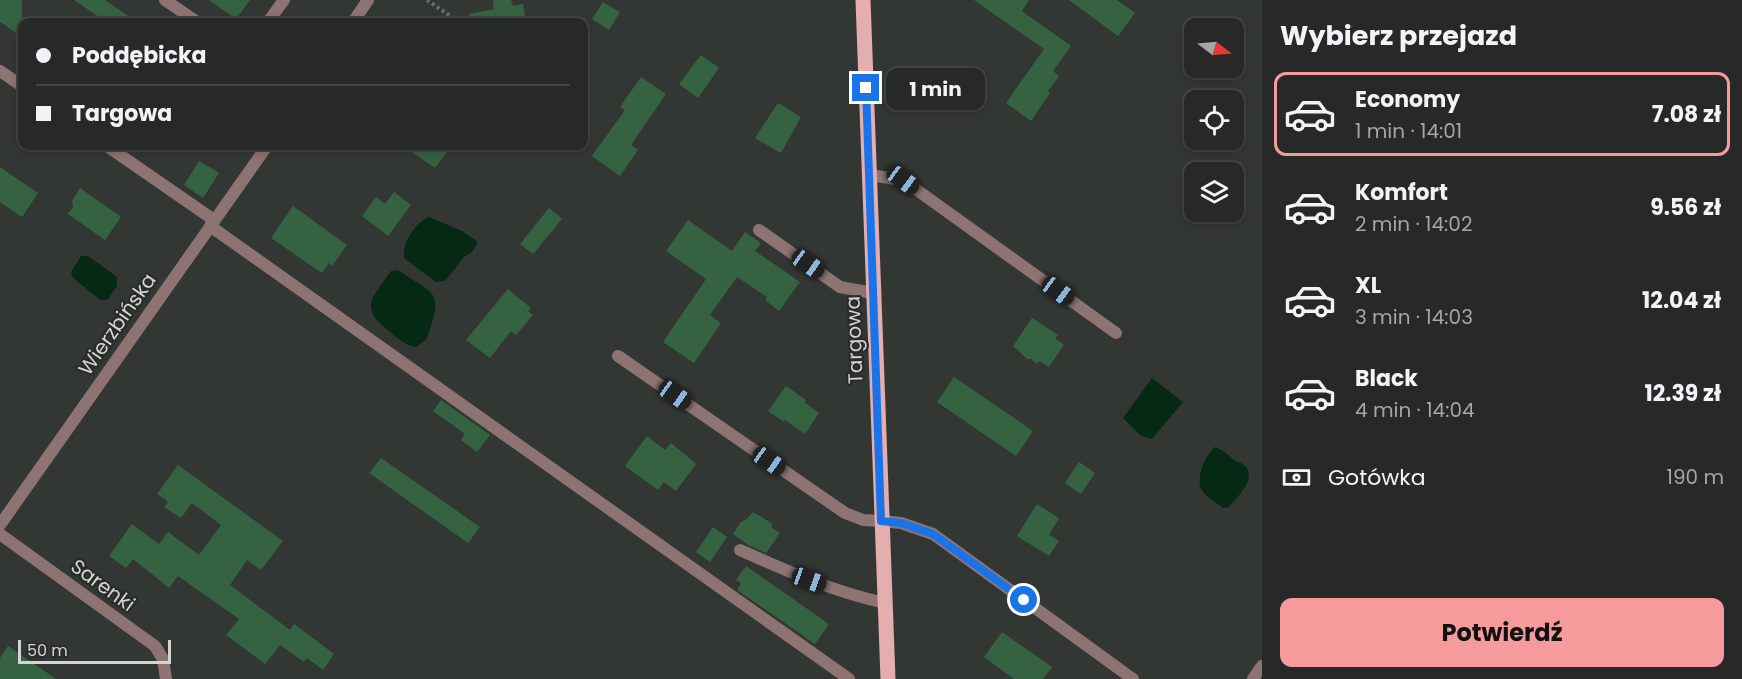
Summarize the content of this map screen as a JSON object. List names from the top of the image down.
{
  "streets": {
    "main road": ["Targowa"],
    "street": ["Wierzbińska", "Sarenki"]
  },
  "crossings": [
    ["Wierzbińska", "Sarenki"]
  ],
  "scale_bar": "50 m",
  "north": "right",
  "page": {
    "heading": "Wybierz przejazd",
    "banner": ["Poddębicka", "Targowa"],
    "bubble": "1 min",
    "list": [
      {
        "name": "Economy",
        "note": "1 min · 14:01",
        "value": "7.08 zł"
      },
      {
        "name": "Komfort",
        "note": "2 min · 14:02",
        "value": "9.56 zł"
      },
      {
        "name": "XL",
        "note": "3 min · 14:03",
        "value": "12.04 zł"
      },
      {
        "name": "Black",
        "note": "4 min · 14:04",
        "value": "12.39 zł"
      }
    ],
    "pay": ["Gotówka", "190 m"],
    "buttons": "Potwierdź",
    "scale": "50 m"
  }
}
